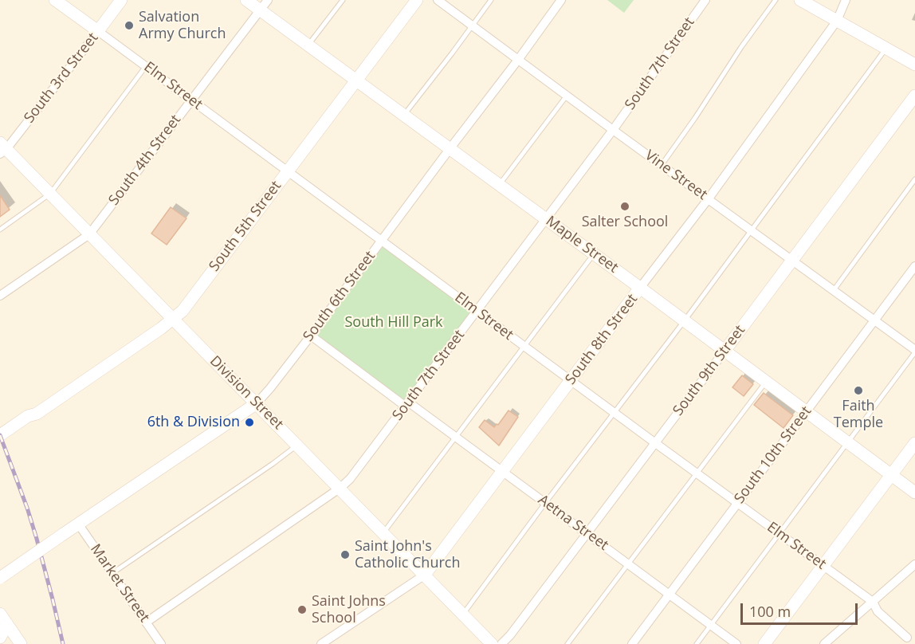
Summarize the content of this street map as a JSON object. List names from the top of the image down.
{
  "streets": {
    "street": [
      "South 7th Street",
      "South 3rd Street",
      "Elm Street",
      "South 4th Street",
      "Vine Street",
      "South 5th Street",
      "Maple Street",
      "South 6th Street",
      "South 8th Street",
      "South 9th Street",
      "Division Street",
      "South 10th Street",
      "Aetna Street",
      "Market Street"
    ]
  },
  "crossings": [
    ["South 7th Street", "Elm Street"],
    ["South 7th Street", "Vine Street"],
    ["South 7th Street", "Maple Street"],
    ["South 7th Street", "Division Street"],
    ["South 7th Street", "Aetna Street"],
    ["South 7th Street", "Market Street"],
    ["South 3rd Street", "Elm Street"],
    ["South 3rd Street", "Division Street"],
    ["Elm Street", "South 4th Street"],
    ["Elm Street", "South 5th Street"],
    ["Elm Street", "South 6th Street"],
    ["Elm Street", "South 8th Street"],
    ["Elm Street", "South 9th Street"],
    ["Elm Street", "South 10th Street"],
    ["South 4th Street", "Maple Street"],
    ["South 4th Street", "Division Street"],
    ["Vine Street", "South 6th Street"],
    ["Vine Street", "South 8th Street"],
    ["Vine Street", "South 9th Street"],
    ["Vine Street", "South 10th Street"],
    ["South 5th Street", "Maple Street"],
    ["South 5th Street", "Division Street"],
    ["Maple Street", "South 6th Street"],
    ["Maple Street", "South 8th Street"],
    ["Maple Street", "South 9th Street"],
    ["Maple Street", "South 10th Street"],
    ["South 6th Street", "Division Street"],
    ["South 6th Street", "Aetna Street"],
    ["South 6th Street", "Market Street"],
    ["South 8th Street", "Division Street"],
    ["South 8th Street", "Aetna Street"],
    ["South 9th Street", "Aetna Street"],
    ["South 10th Street", "Aetna Street"]
  ],
  "parks": ["South Hill Park"],
  "places": [
    "Salvation Army Church",
    "Salter School",
    "Faith Temple",
    "6th & Division",
    "Saint John's Catholic Church",
    "Saint Johns School"
  ],
  "scale_bar": "100 m"
}
